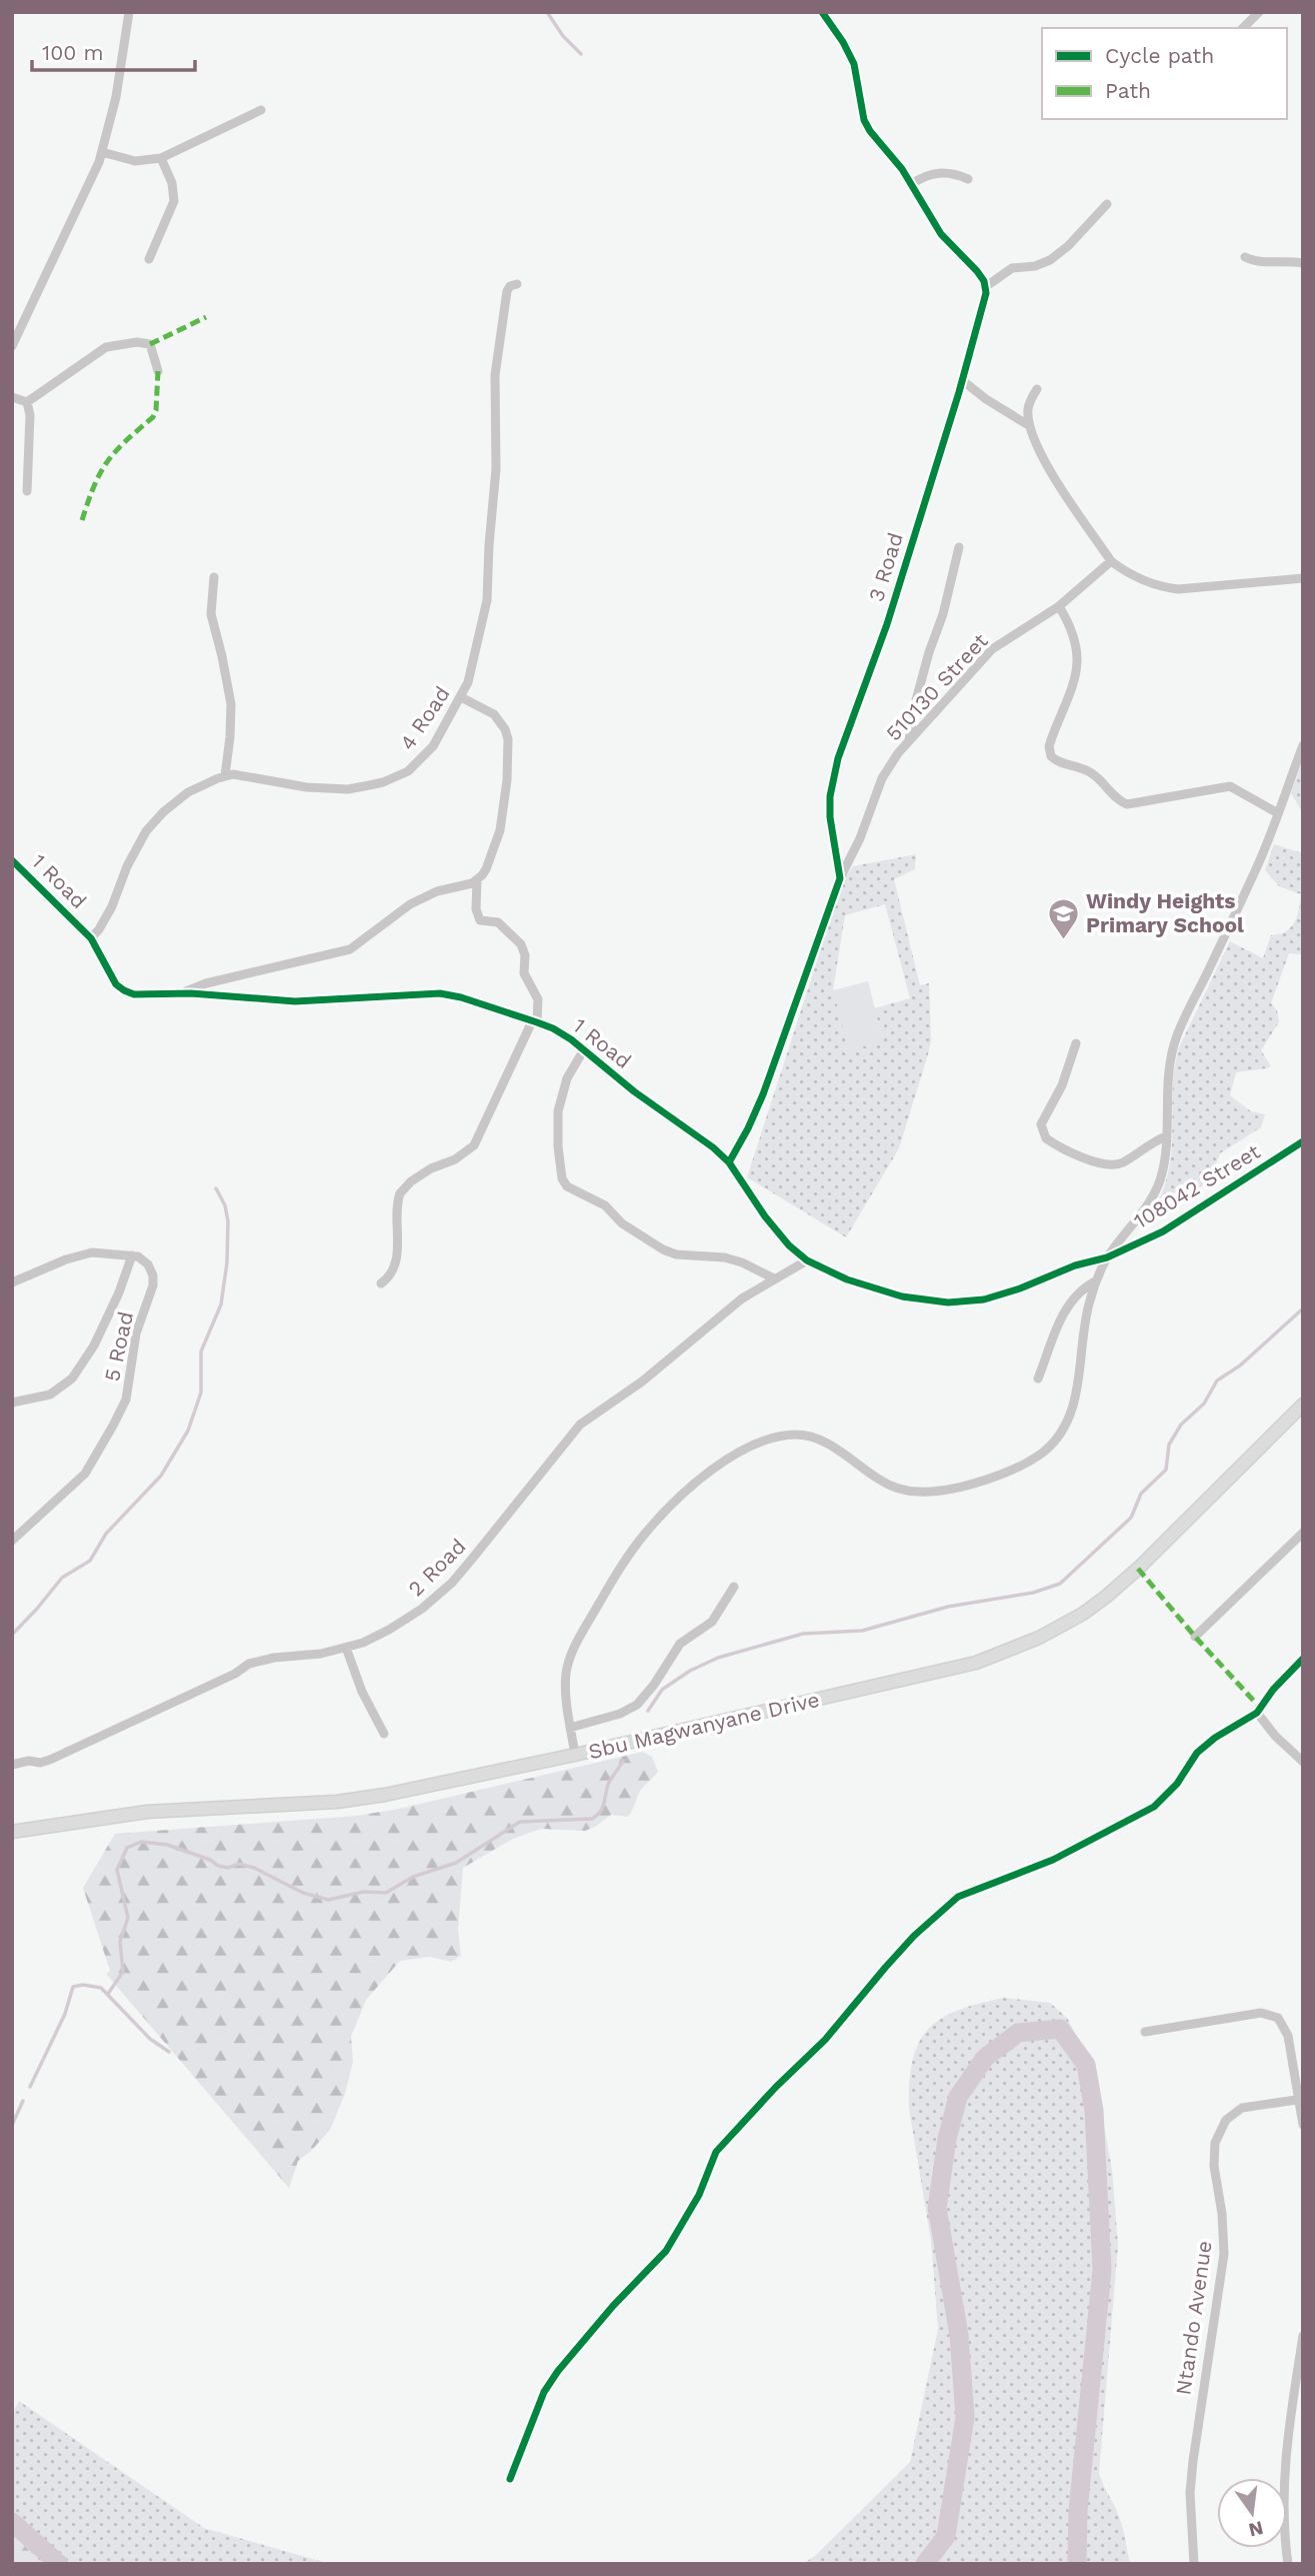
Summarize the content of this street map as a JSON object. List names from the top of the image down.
{
  "streets": {
    "main road": ["Sbu Magwanyane Drive"],
    "street": [
      "3 Road",
      "510130 Street",
      "4 Road",
      "1 Road",
      "108042 Street",
      "5 Road",
      "2 Road",
      "Ntando Avenue"
    ]
  },
  "crossings": [
    ["3 Road", "510130 Street"],
    ["3 Road", "1 Road"],
    ["4 Road", "1 Road"],
    ["1 Road", "108042 Street"],
    ["1 Road", "2 Road"]
  ],
  "places": {
    "school or university": ["Windy Heights Primary School"]
  },
  "legend": ["Cycle path", "Path"],
  "scale_bar": "100 m",
  "north": "bottom"
}
